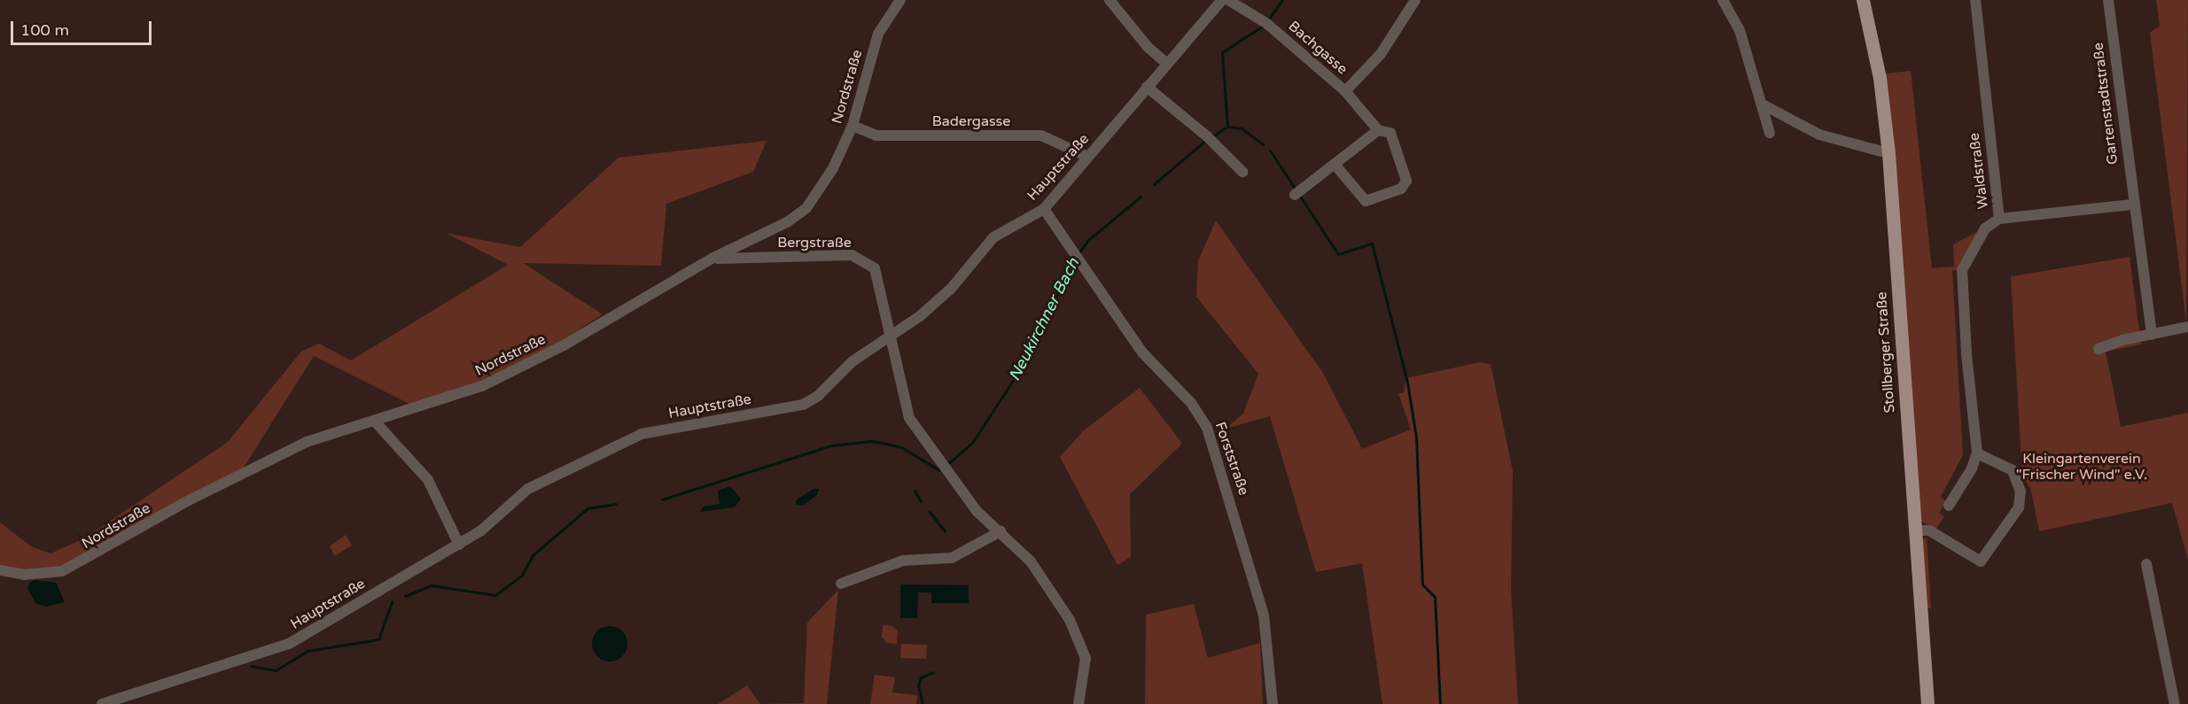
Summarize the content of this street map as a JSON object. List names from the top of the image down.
{
  "streets": {
    "main road": ["Stollberger Straße"],
    "street": [
      "Bachgasse",
      "Nordstraße",
      "Gartenstadtstraße",
      "Badergasse",
      "Hauptstraße",
      "Waldstraße",
      "Bergstraße",
      "Forststraße"
    ]
  },
  "crossings": [
    ["Nordstraße", "Badergasse"],
    ["Nordstraße", "Bergstraße"],
    ["Badergasse", "Hauptstraße"],
    ["Hauptstraße", "Bergstraße"],
    ["Hauptstraße", "Forststraße"]
  ],
  "water": ["Neukirchner Bach"],
  "parks": ["Kleingartenverein \"Frischer Wind\" e.V."],
  "scale_bar": "100 m"
}
